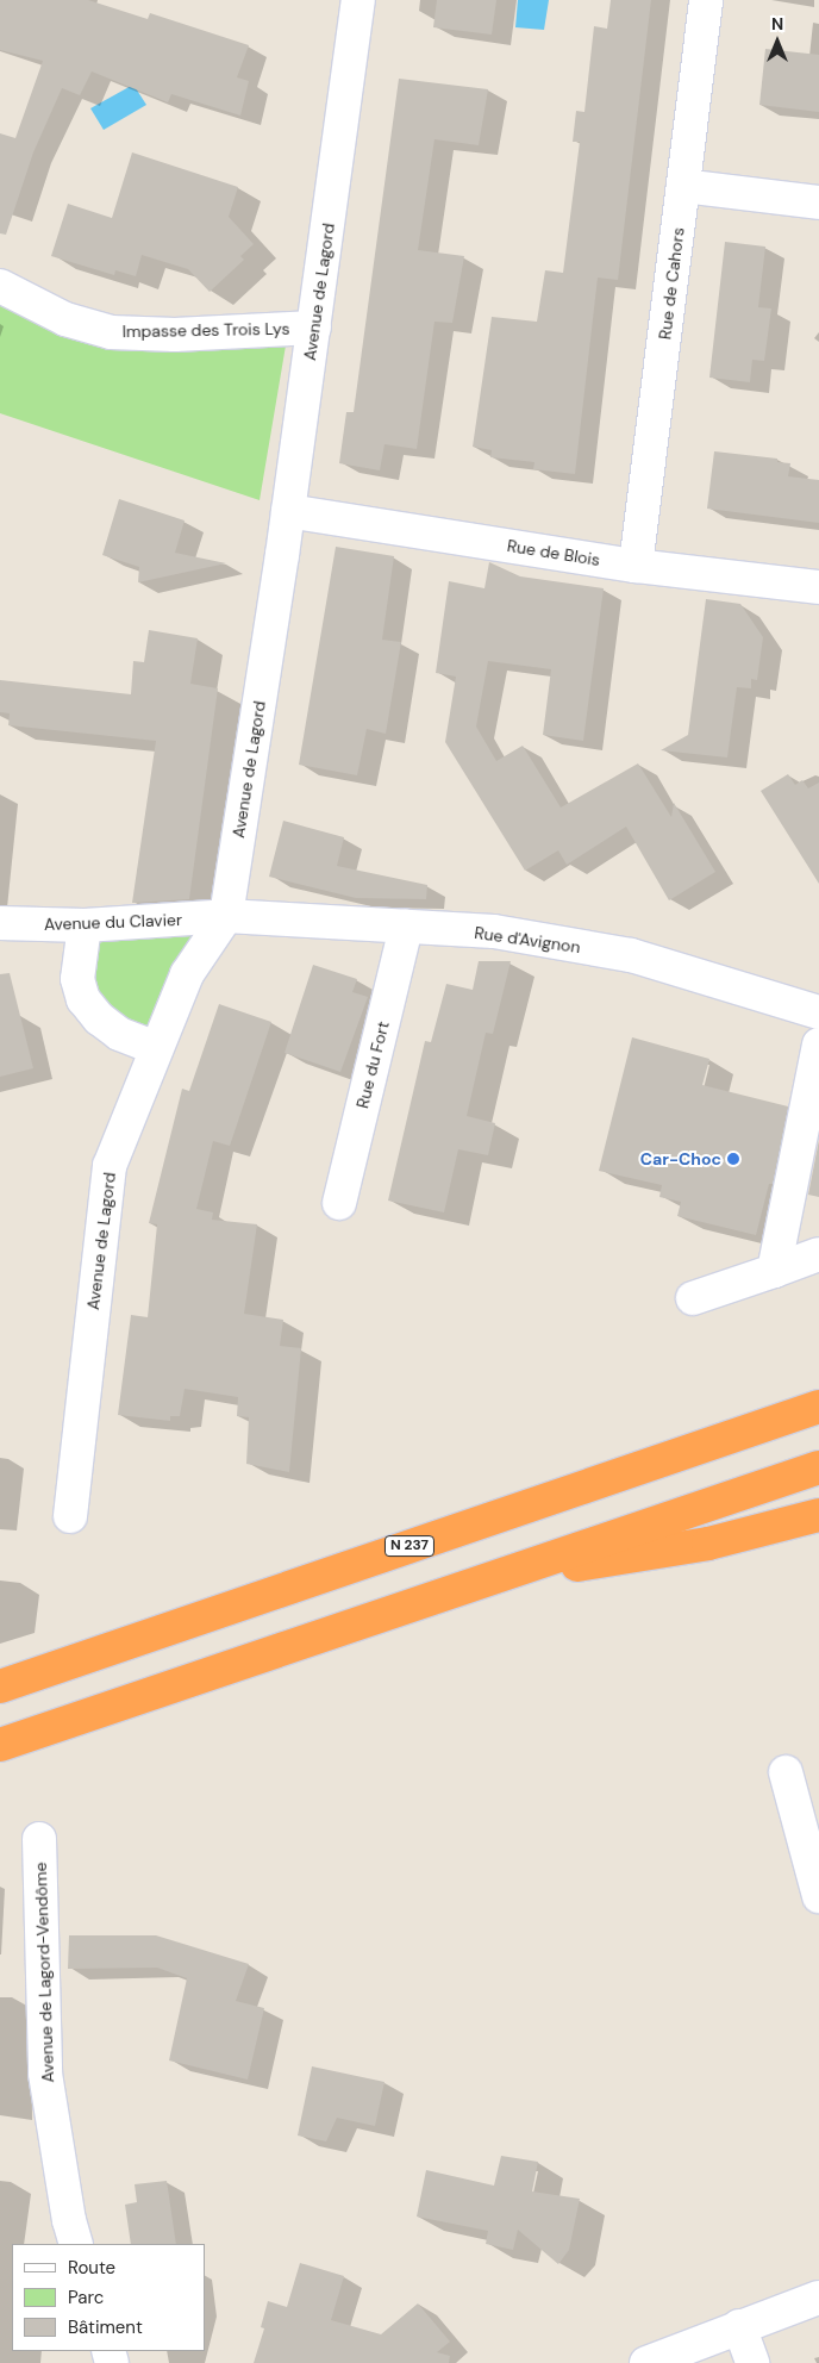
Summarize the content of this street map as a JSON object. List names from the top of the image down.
{
  "streets": {
    "highway": ["N 237"],
    "street": [
      "Rue de Cahors",
      "Avenue de Lagord",
      "Impasse des Trois Lys",
      "Rue de Blois",
      "Avenue du Clavier",
      "Rue d'Avignon",
      "Rue du Fort",
      "Avenue de Lagord-Vendôme"
    ]
  },
  "crossings": [
    ["Rue de Cahors", "Rue de Blois"],
    ["Avenue de Lagord", "Impasse des Trois Lys"],
    ["Avenue de Lagord", "Rue de Blois"],
    ["Avenue de Lagord", "Avenue du Clavier"],
    ["Avenue de Lagord", "Rue d'Avignon"],
    ["Avenue du Clavier", "Rue d'Avignon"],
    ["Rue d'Avignon", "Rue du Fort"]
  ],
  "places": ["Car-Choc"],
  "legend": ["Route", "Parc", "Bâtiment"],
  "north": "top"
}
